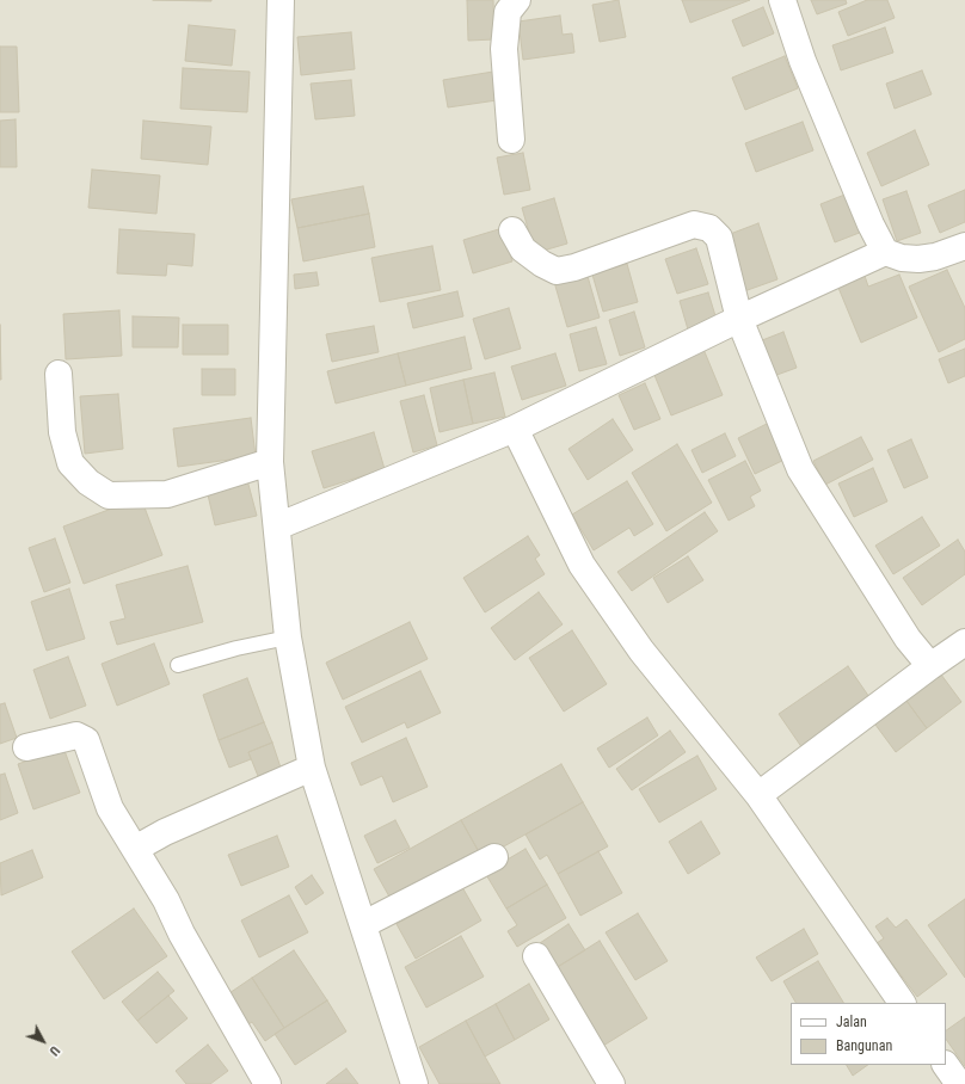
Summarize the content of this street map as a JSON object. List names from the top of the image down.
{
  "legend": ["Jalan", "Bangunan"],
  "north": "bottom right"
}
